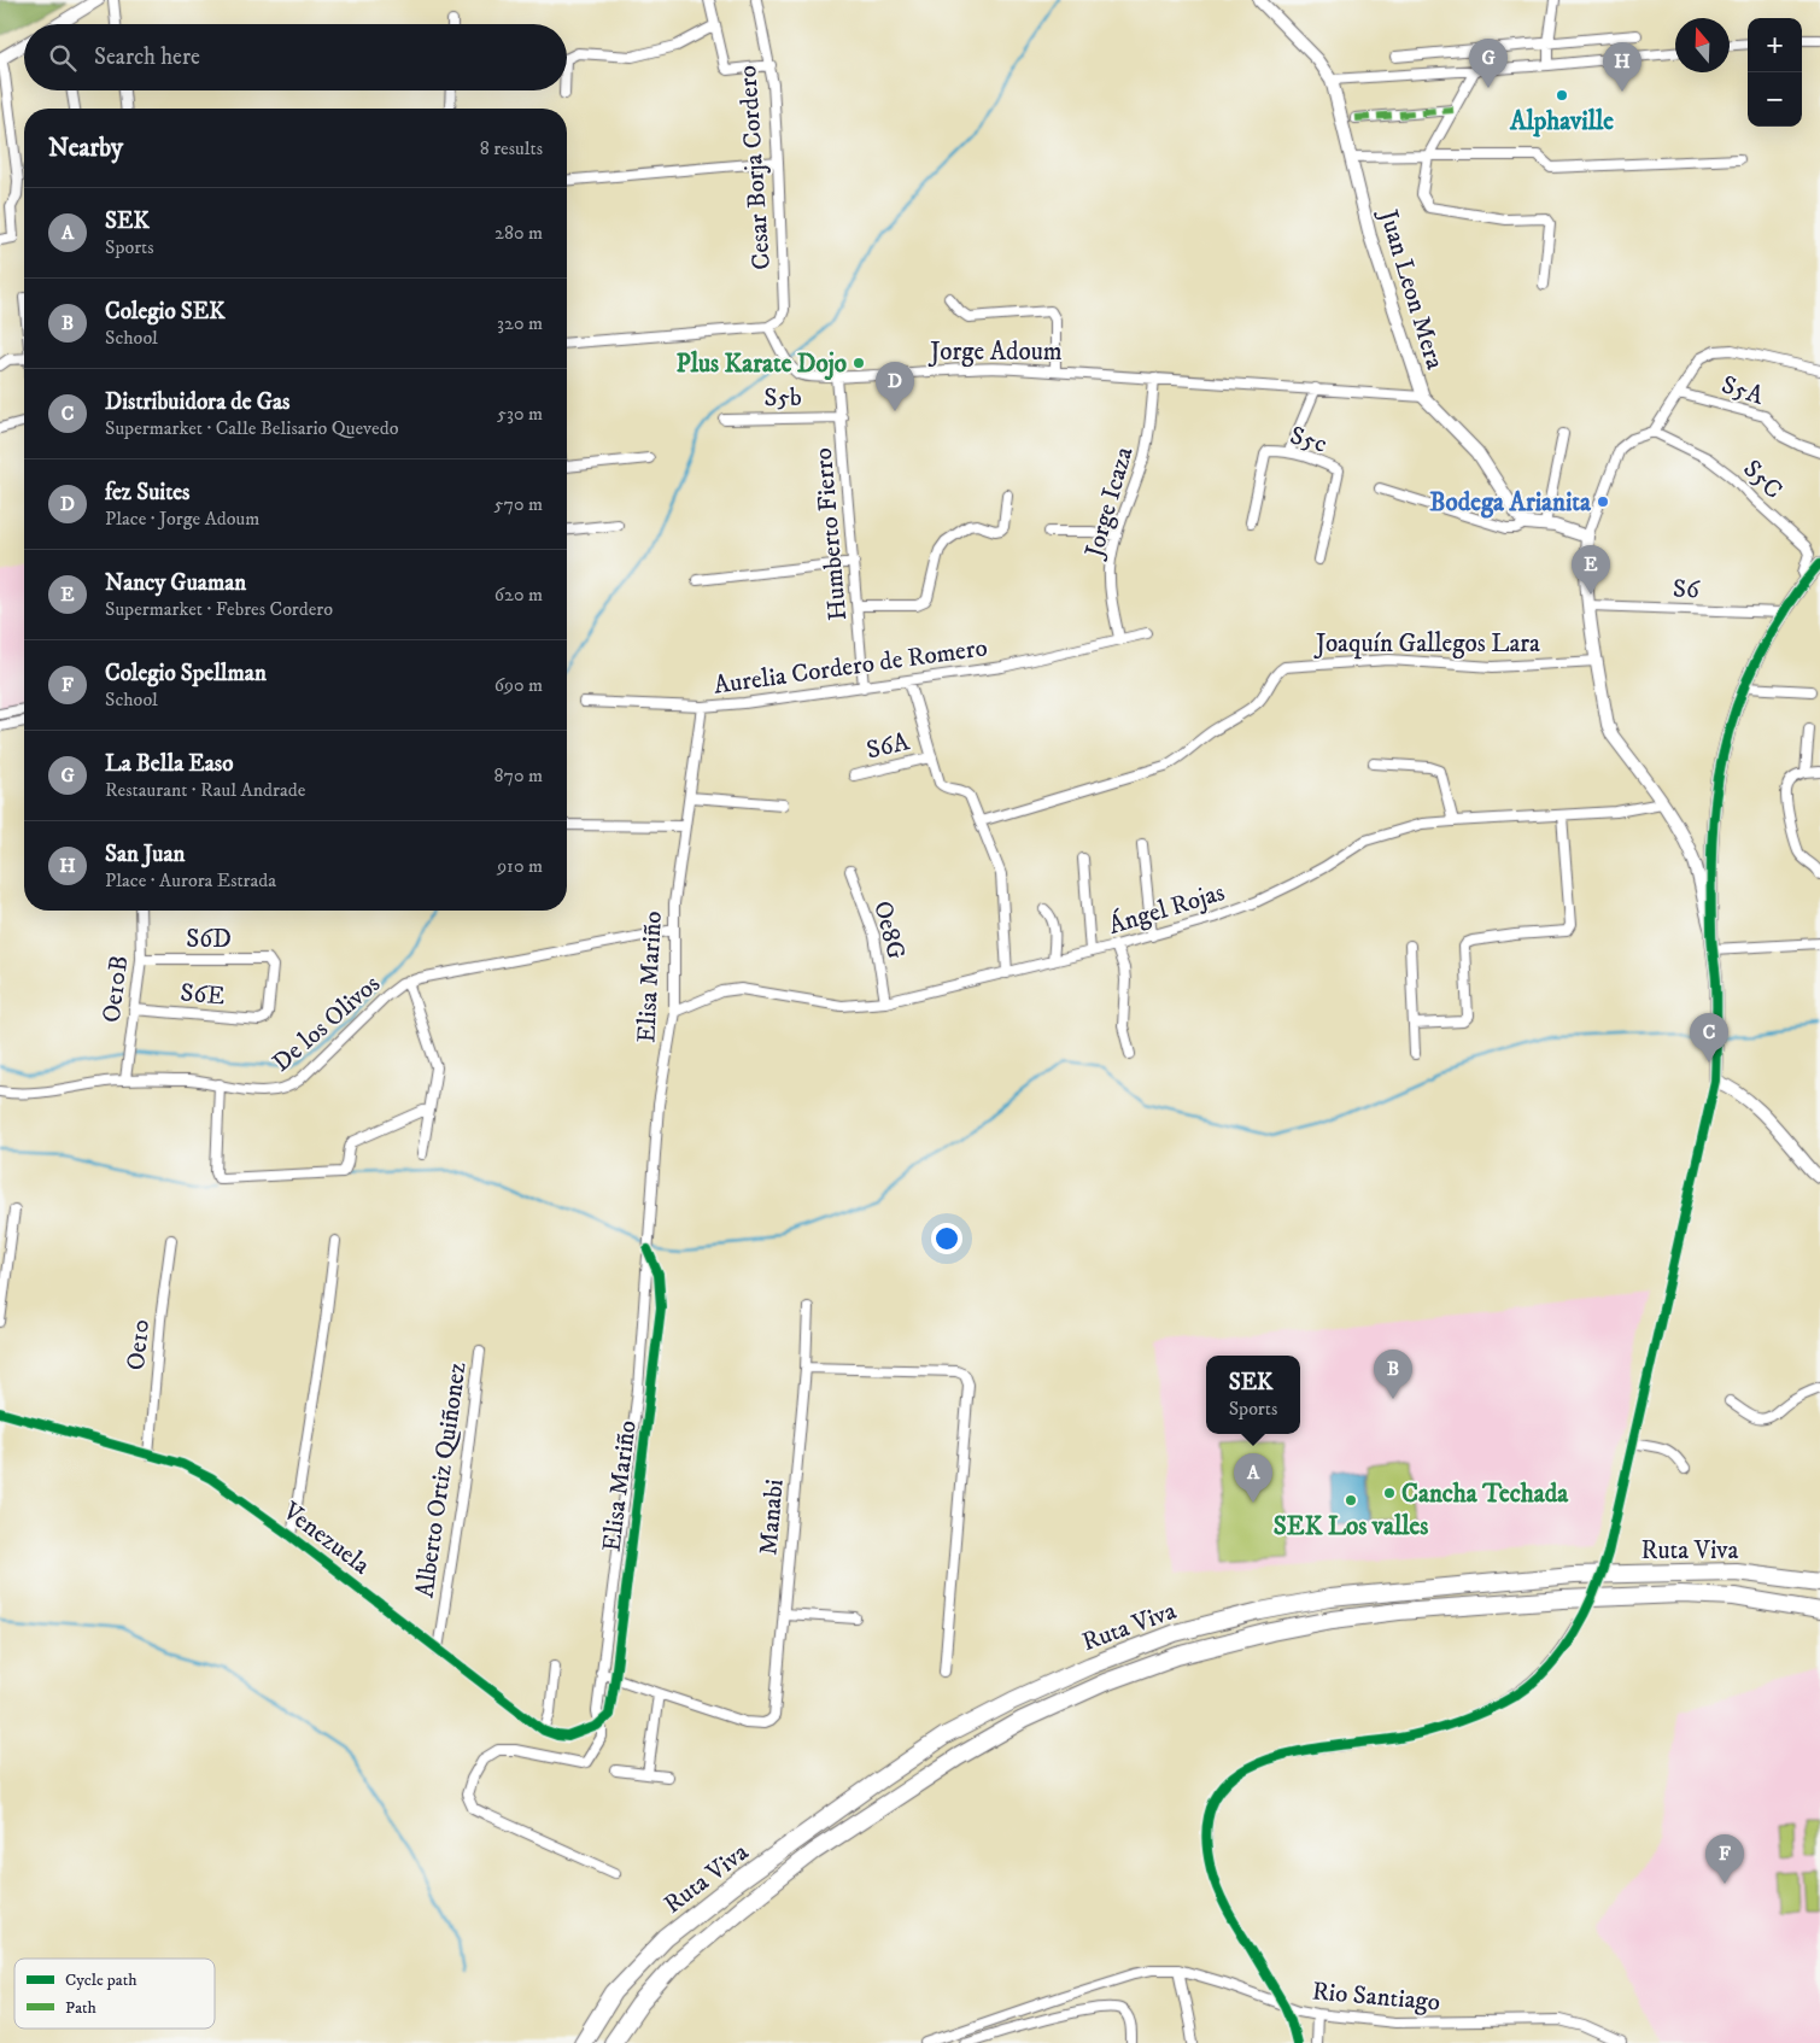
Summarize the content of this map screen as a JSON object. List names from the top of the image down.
{
  "streets": {
    "highway": ["Ruta Viva"],
    "street": [
      "Cesar Borja Cordero",
      "Juan Leon Mera",
      "Jorge Adoum",
      "S5A",
      "S5b",
      "S5c",
      "S5C",
      "Jorge Icaza",
      "Humberto Fierro",
      "S6",
      "Joaquín Gallegos Lara",
      "Aurelia Cordero de Romero",
      "S6A",
      "Ángel Rojas",
      "Oe8G",
      "S6D",
      "Elisa Mariño",
      "Oe10B",
      "S6E",
      "De los Olivos",
      "Oe10",
      "Alberto Ortiz Quiñonez",
      "Manabi",
      "Venezuela",
      "Rio Santiago"
    ]
  },
  "crossings": [
    ["Cesar Borja Cordero", "Jorge Adoum"],
    ["Juan Leon Mera", "Jorge Adoum"],
    ["Jorge Adoum", "Jorge Icaza"],
    ["Jorge Adoum", "Humberto Fierro"],
    ["S5b", "Humberto Fierro"],
    ["Jorge Icaza", "Aurelia Cordero de Romero"],
    ["Humberto Fierro", "Aurelia Cordero de Romero"],
    ["Aurelia Cordero de Romero", "Elisa Mariño"],
    ["Ángel Rojas", "Oe8G"],
    ["Ángel Rojas", "Elisa Mariño"],
    ["S6D", "Oe10B"],
    ["S6D", "S6E"],
    ["Elisa Mariño", "De los Olivos"],
    ["Elisa Mariño", "Venezuela"],
    ["Oe10B", "S6E"],
    ["Oe10B", "De los Olivos"],
    ["Oe10", "Venezuela"],
    ["Alberto Ortiz Quiñonez", "Venezuela"]
  ],
  "places": [
    "Alphaville",
    "Plus Karate Dojo",
    "Bodega Arianita",
    "Cancha Techada",
    "SEK Los valles"
  ],
  "legend": ["Cycle path", "Path"],
  "north": "top",
  "page": {
    "map_buttons": ["+", "−"],
    "search": "Search here",
    "pins": [
      "G",
      "H",
      "D",
      "E",
      "C",
      "B",
      "A",
      "F"
    ],
    "heading": ["Nearby", "8 results"],
    "list": [
      {
        "mark": "A",
        "name": "SEK",
        "note": "Sports",
        "value": "280 m"
      },
      {
        "mark": "B",
        "name": "Colegio SEK",
        "note": "School",
        "value": "320 m"
      },
      {
        "mark": "C",
        "name": "Distribuidora de Gas",
        "note": "Supermarket · Calle Belisario Quevedo",
        "value": "530 m"
      },
      {
        "mark": "D",
        "name": "fez Suites",
        "note": "Place · Jorge Adoum",
        "value": "570 m"
      },
      {
        "mark": "E",
        "name": "Nancy Guaman",
        "note": "Supermarket · Febres Cordero",
        "value": "620 m"
      },
      {
        "mark": "F",
        "name": "Colegio Spellman",
        "note": "School",
        "value": "690 m"
      },
      {
        "mark": "G",
        "name": "La Bella Easo",
        "note": "Restaurant · Raul Andrade",
        "value": "870 m"
      },
      {
        "mark": "H",
        "name": "San Juan",
        "note": "Place · Aurora Estrada",
        "value": "910 m"
      }
    ],
    "popup": ["SEK", "Sports"]
  }
}
